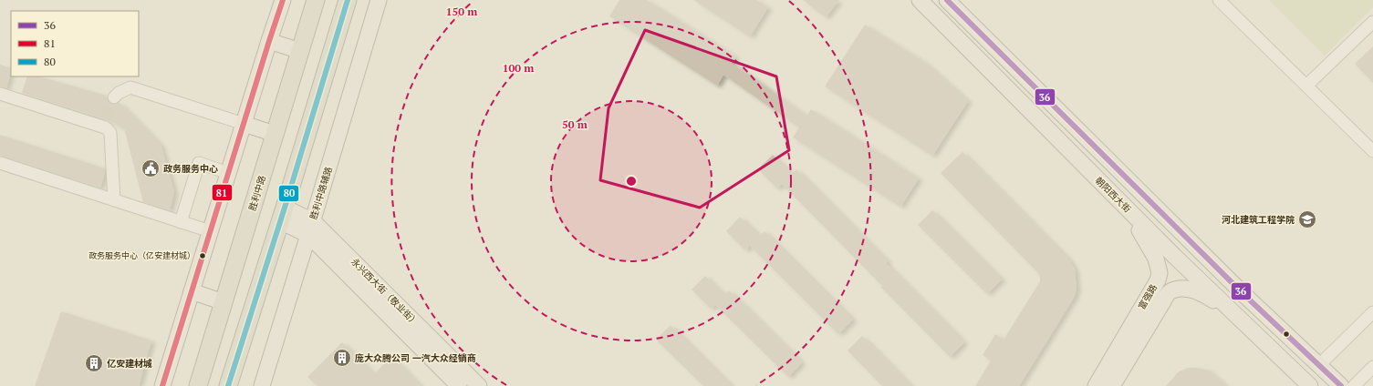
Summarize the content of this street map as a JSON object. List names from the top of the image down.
{
  "streets": {
    "highway": ["胜利中路"],
    "main road": [
      "胜利中路辅路",
      "朝阳西大街",
      "永兴西大街（敬业街）",
      "富强路"
    ]
  },
  "crossings": [
    ["胜利中路辅路", "永兴西大街（敬业街）"],
    ["朝阳西大街", "富强路"]
  ],
  "places": {
    "public building": ["政务服务中心"],
    "school or university": ["河北建筑工程学院"],
    "other": ["政务服务中心（亿安建材城）"],
    "building": ["庞大众腾公司 一汽大众经销商", "亿安建材城"]
  },
  "lines": ["transit line 36", "transit line 81", "transit line 80"],
  "legend": ["36", "81", "80"],
  "rings": ["150 m", "100 m", "50 m"]
}
